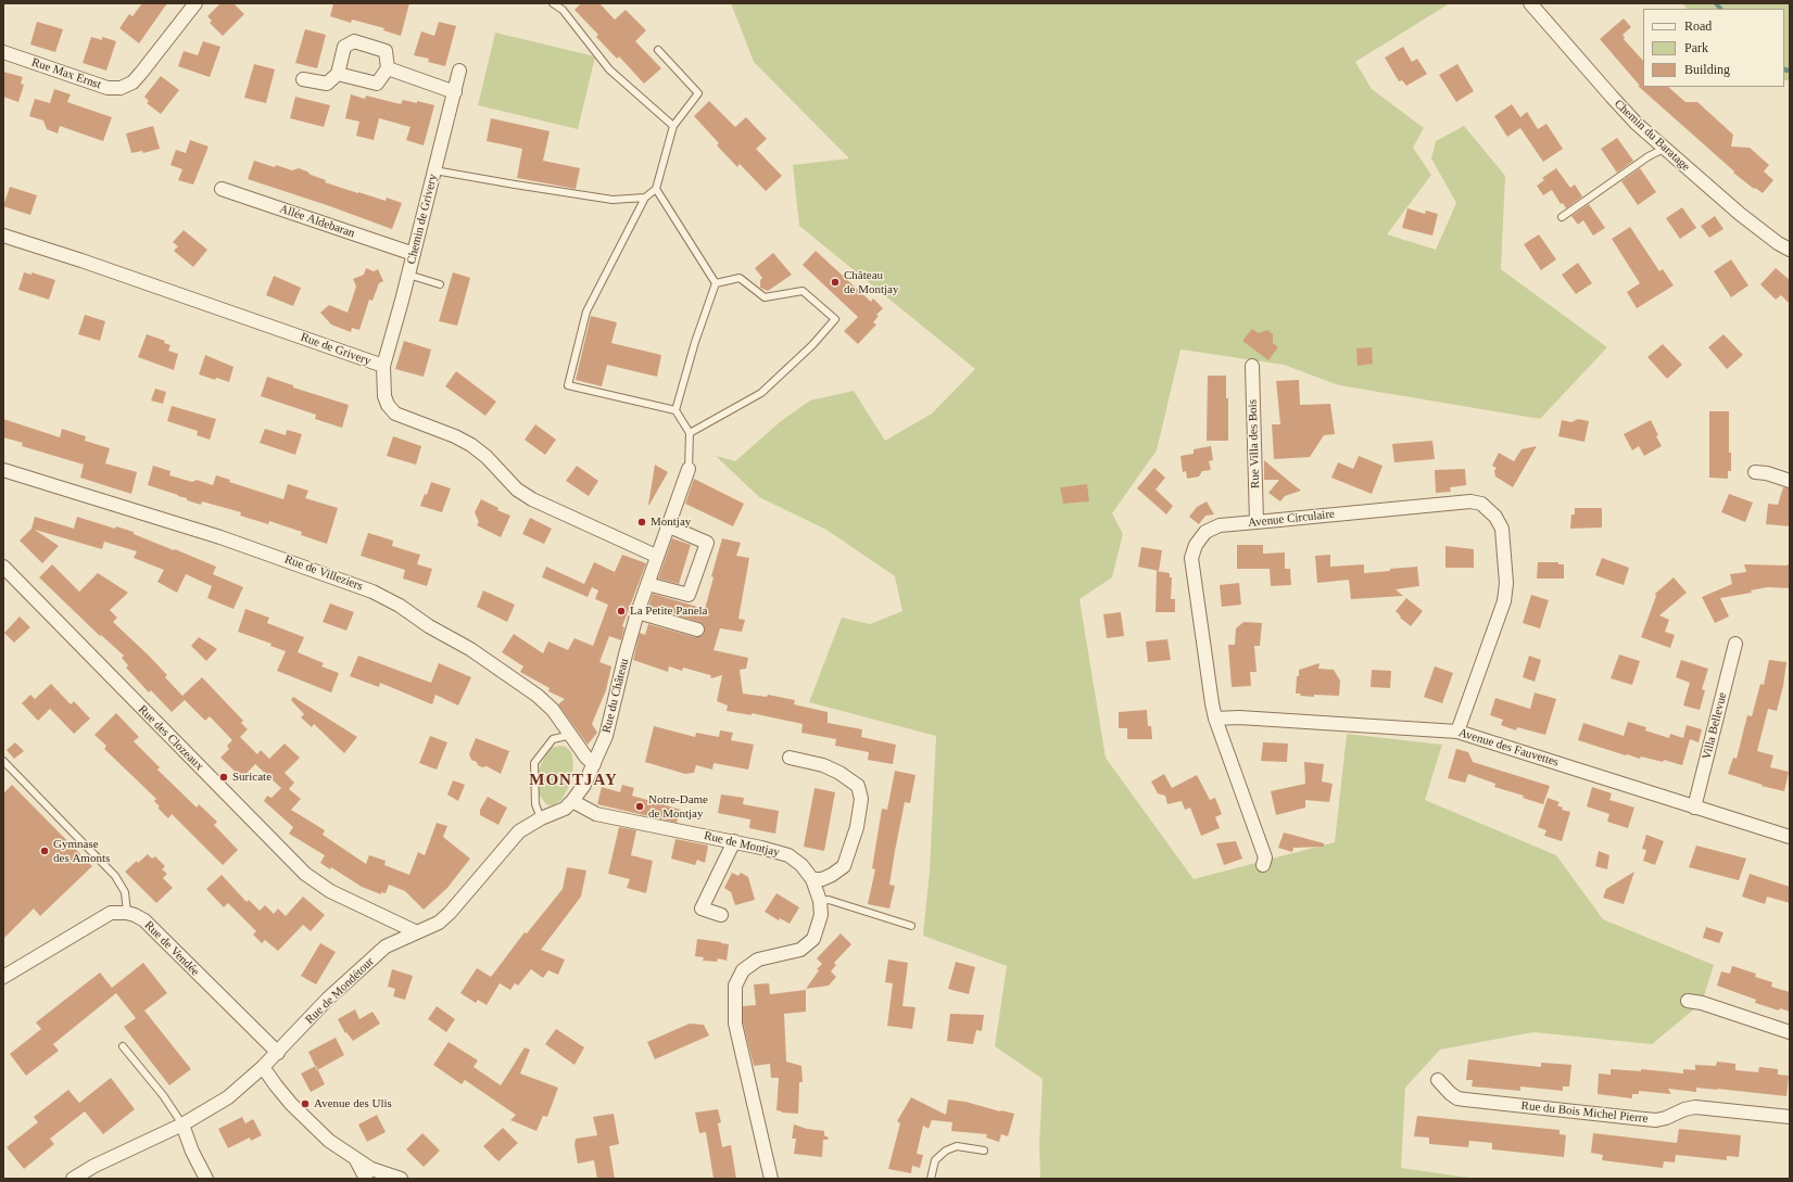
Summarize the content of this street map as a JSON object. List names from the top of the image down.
{
  "streets": {
    "street": [
      "Rue Max Ernst",
      "Chemin du Baratage",
      "Chemin de Grivery",
      "Allée Aldebaran",
      "Rue de Grivery",
      "Rue Villa des Bois",
      "Avenue Circulaire",
      "Rue de Villeziers",
      "Rue du Château",
      "Villa Bellevue",
      "Rue des Clozeaux",
      "Avenue des Fauvettes",
      "Rue de Montjay",
      "Rue de Vendée",
      "Rue de Mondétour",
      "Rue du Bois Michel Pierre"
    ]
  },
  "crossings": [
    ["Chemin de Grivery", "Allée Aldebaran"],
    ["Chemin de Grivery", "Rue de Grivery"],
    ["Rue de Grivery", "Rue du Château"],
    ["Rue Villa des Bois", "Avenue Circulaire"],
    ["Avenue Circulaire", "Avenue des Fauvettes"],
    ["Rue de Villeziers", "Rue du Château"],
    ["Rue du Château", "Rue de Montjay"],
    ["Rue du Château", "Rue de Mondétour"],
    ["Villa Bellevue", "Avenue des Fauvettes"],
    ["Rue des Clozeaux", "Rue de Mondétour"],
    ["Rue de Montjay", "Rue de Mondétour"],
    ["Rue de Vendée", "Rue de Mondétour"]
  ],
  "districts": ["MONTJAY"],
  "places": [
    "Château de Montjay",
    "Montjay",
    "La Petite Panela",
    "Suricate",
    "Notre-Dame de Montjay",
    "Gymnase des Amonts",
    "Avenue des Ulis"
  ],
  "legend": ["Road", "Park", "Building"]
}
